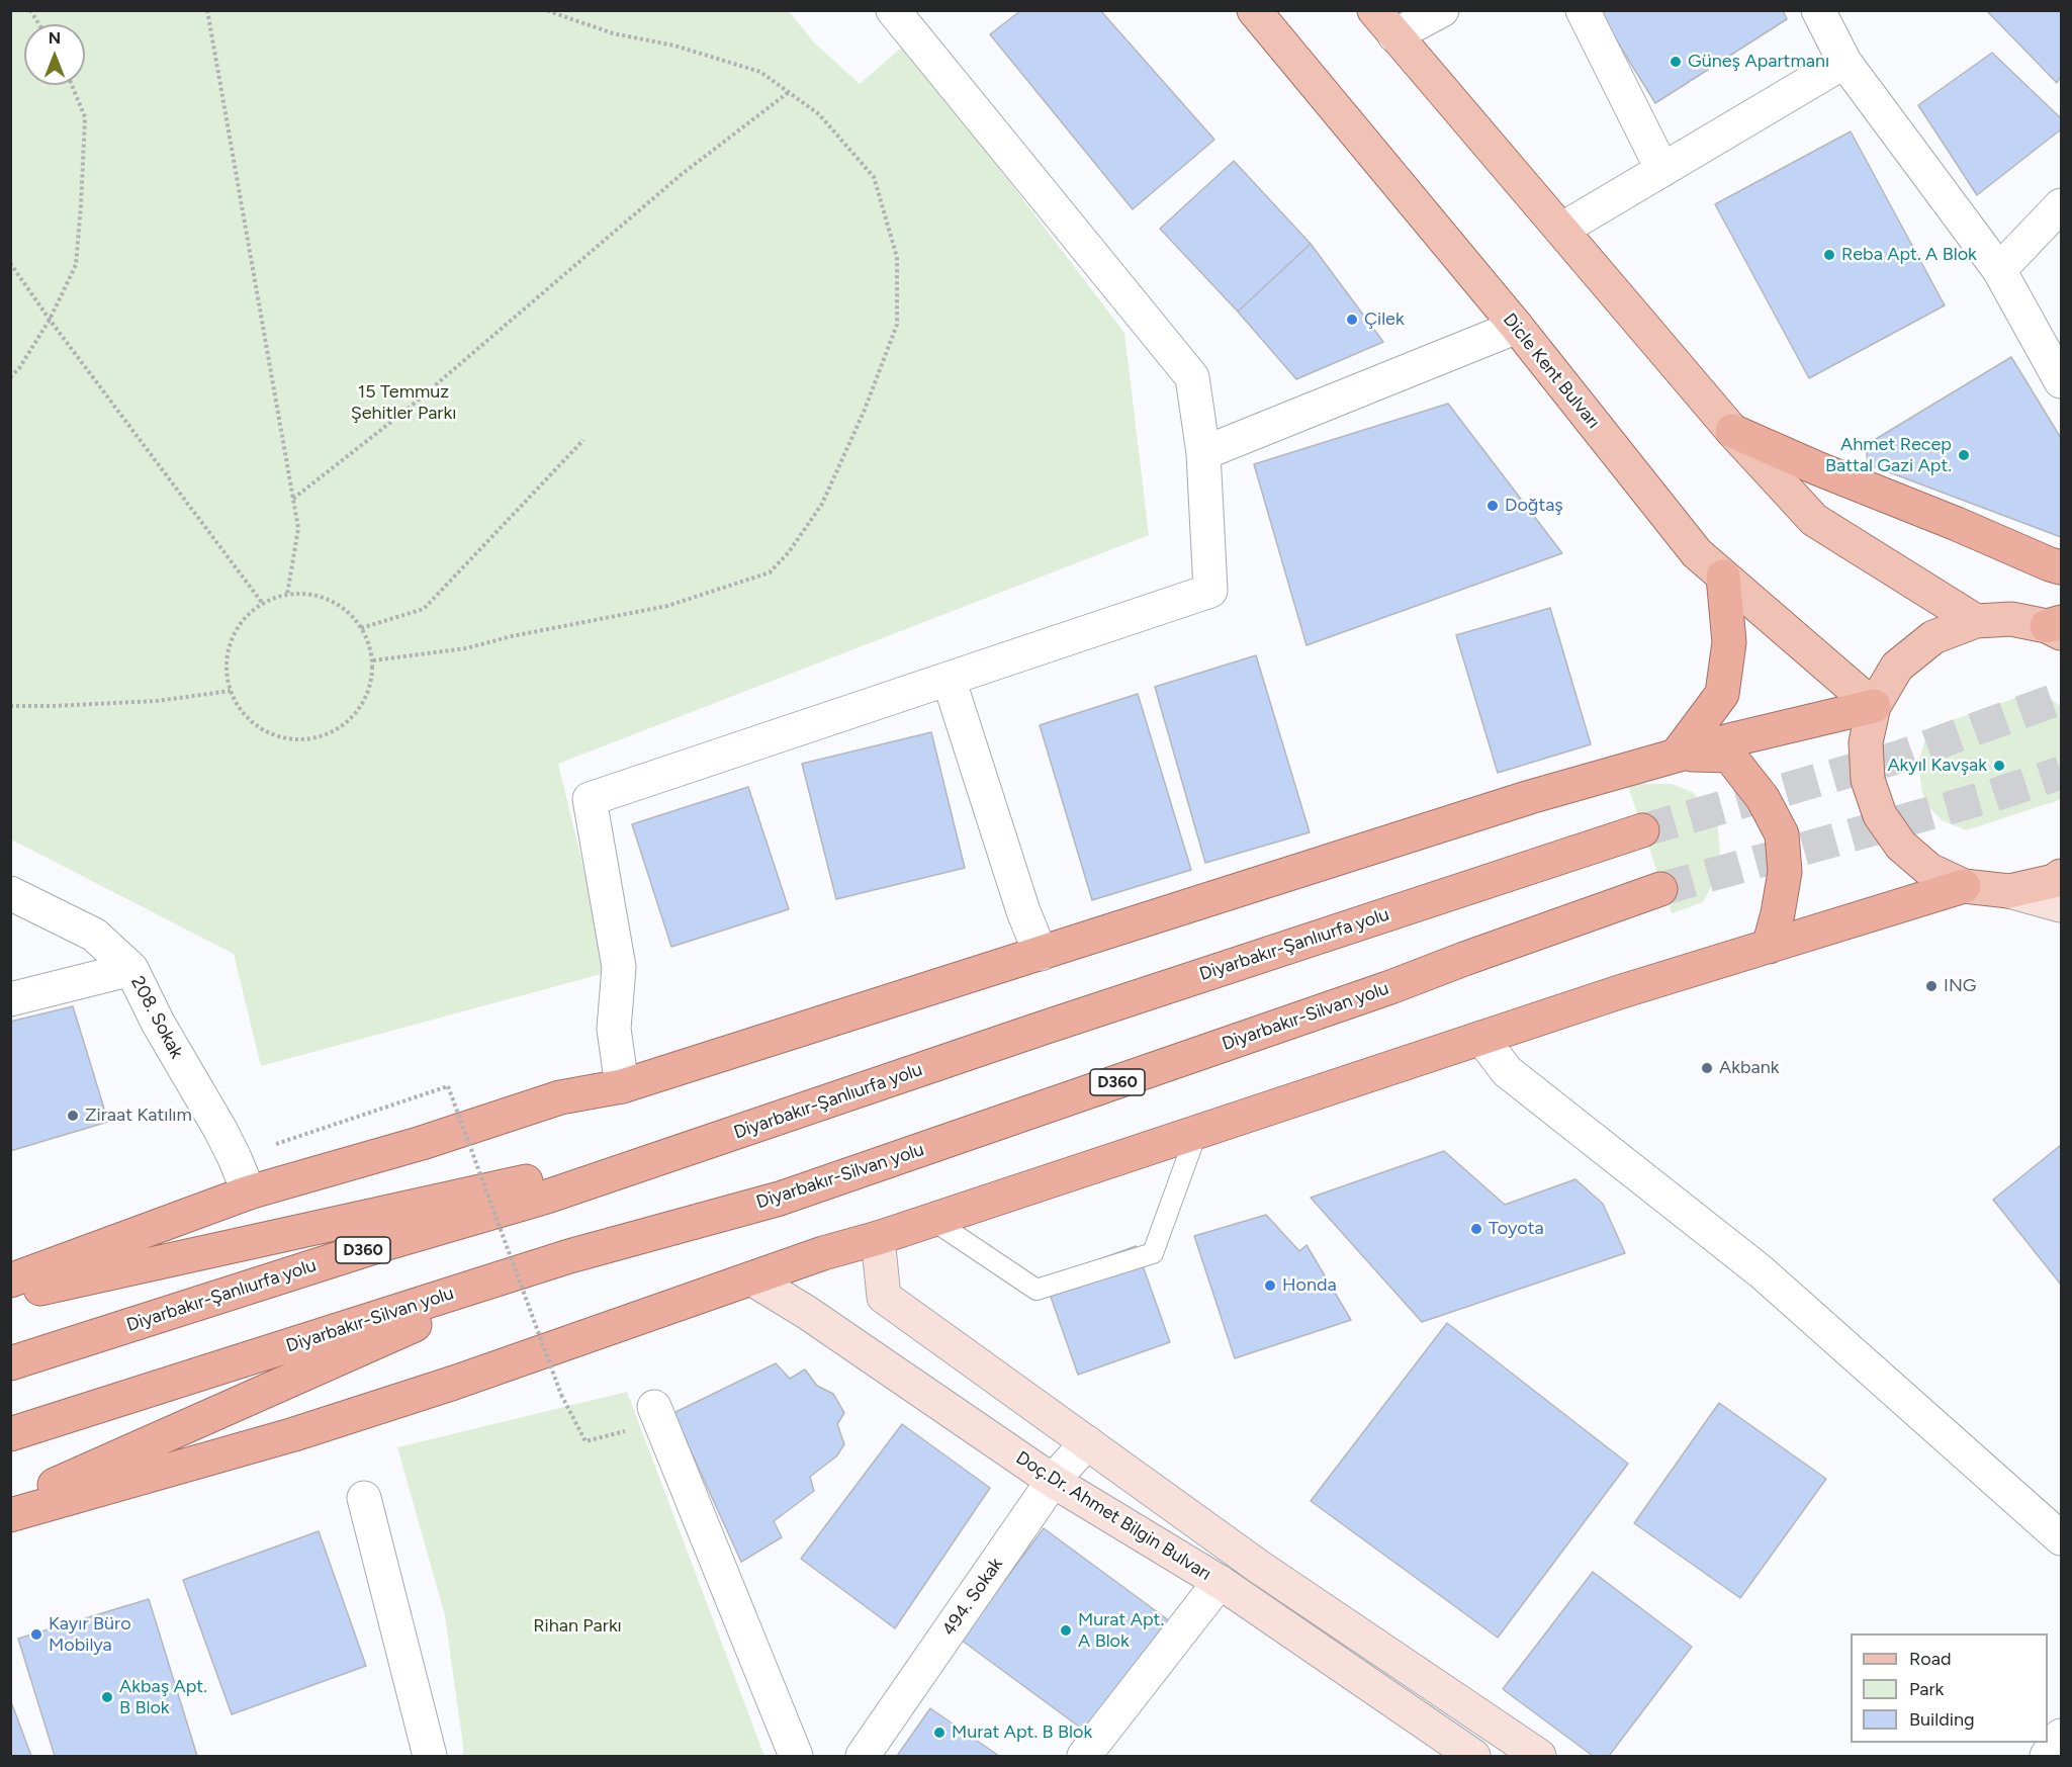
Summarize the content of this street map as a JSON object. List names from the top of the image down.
{
  "streets": {
    "highway": ["Diyarbakır-Şanlıurfa yolu", "Diyarbakır-Silvan yolu", "D360"],
    "main road": ["Dicle Kent Bulvarı", "Doç.Dr. Ahmet Bilgin Bulvarı"],
    "street": ["208. Sokak", "494. Sokak"]
  },
  "crossings": [
    ["Doç.Dr. Ahmet Bilgin Bulvarı", "494. Sokak"]
  ],
  "parks": ["15 Temmuz Şehitler Parkı", "Rihan Parkı"],
  "places": [
    "Güneş Apartmanı",
    "Reba Apt. A Blok",
    "Çilek",
    "Ahmet Recep Battal Gazi Apt.",
    "Doğtaş",
    "Akyıl Kavşak",
    "ING",
    "Akbank",
    "Ziraat Katılım",
    "Toyota",
    "Honda",
    "Murat Apt. A Blok",
    "Kayır Büro Mobilya",
    "Akbaş Apt. B Blok",
    "Murat Apt. B Blok"
  ],
  "legend": ["Road", "Park", "Building"],
  "north": "top"
}
